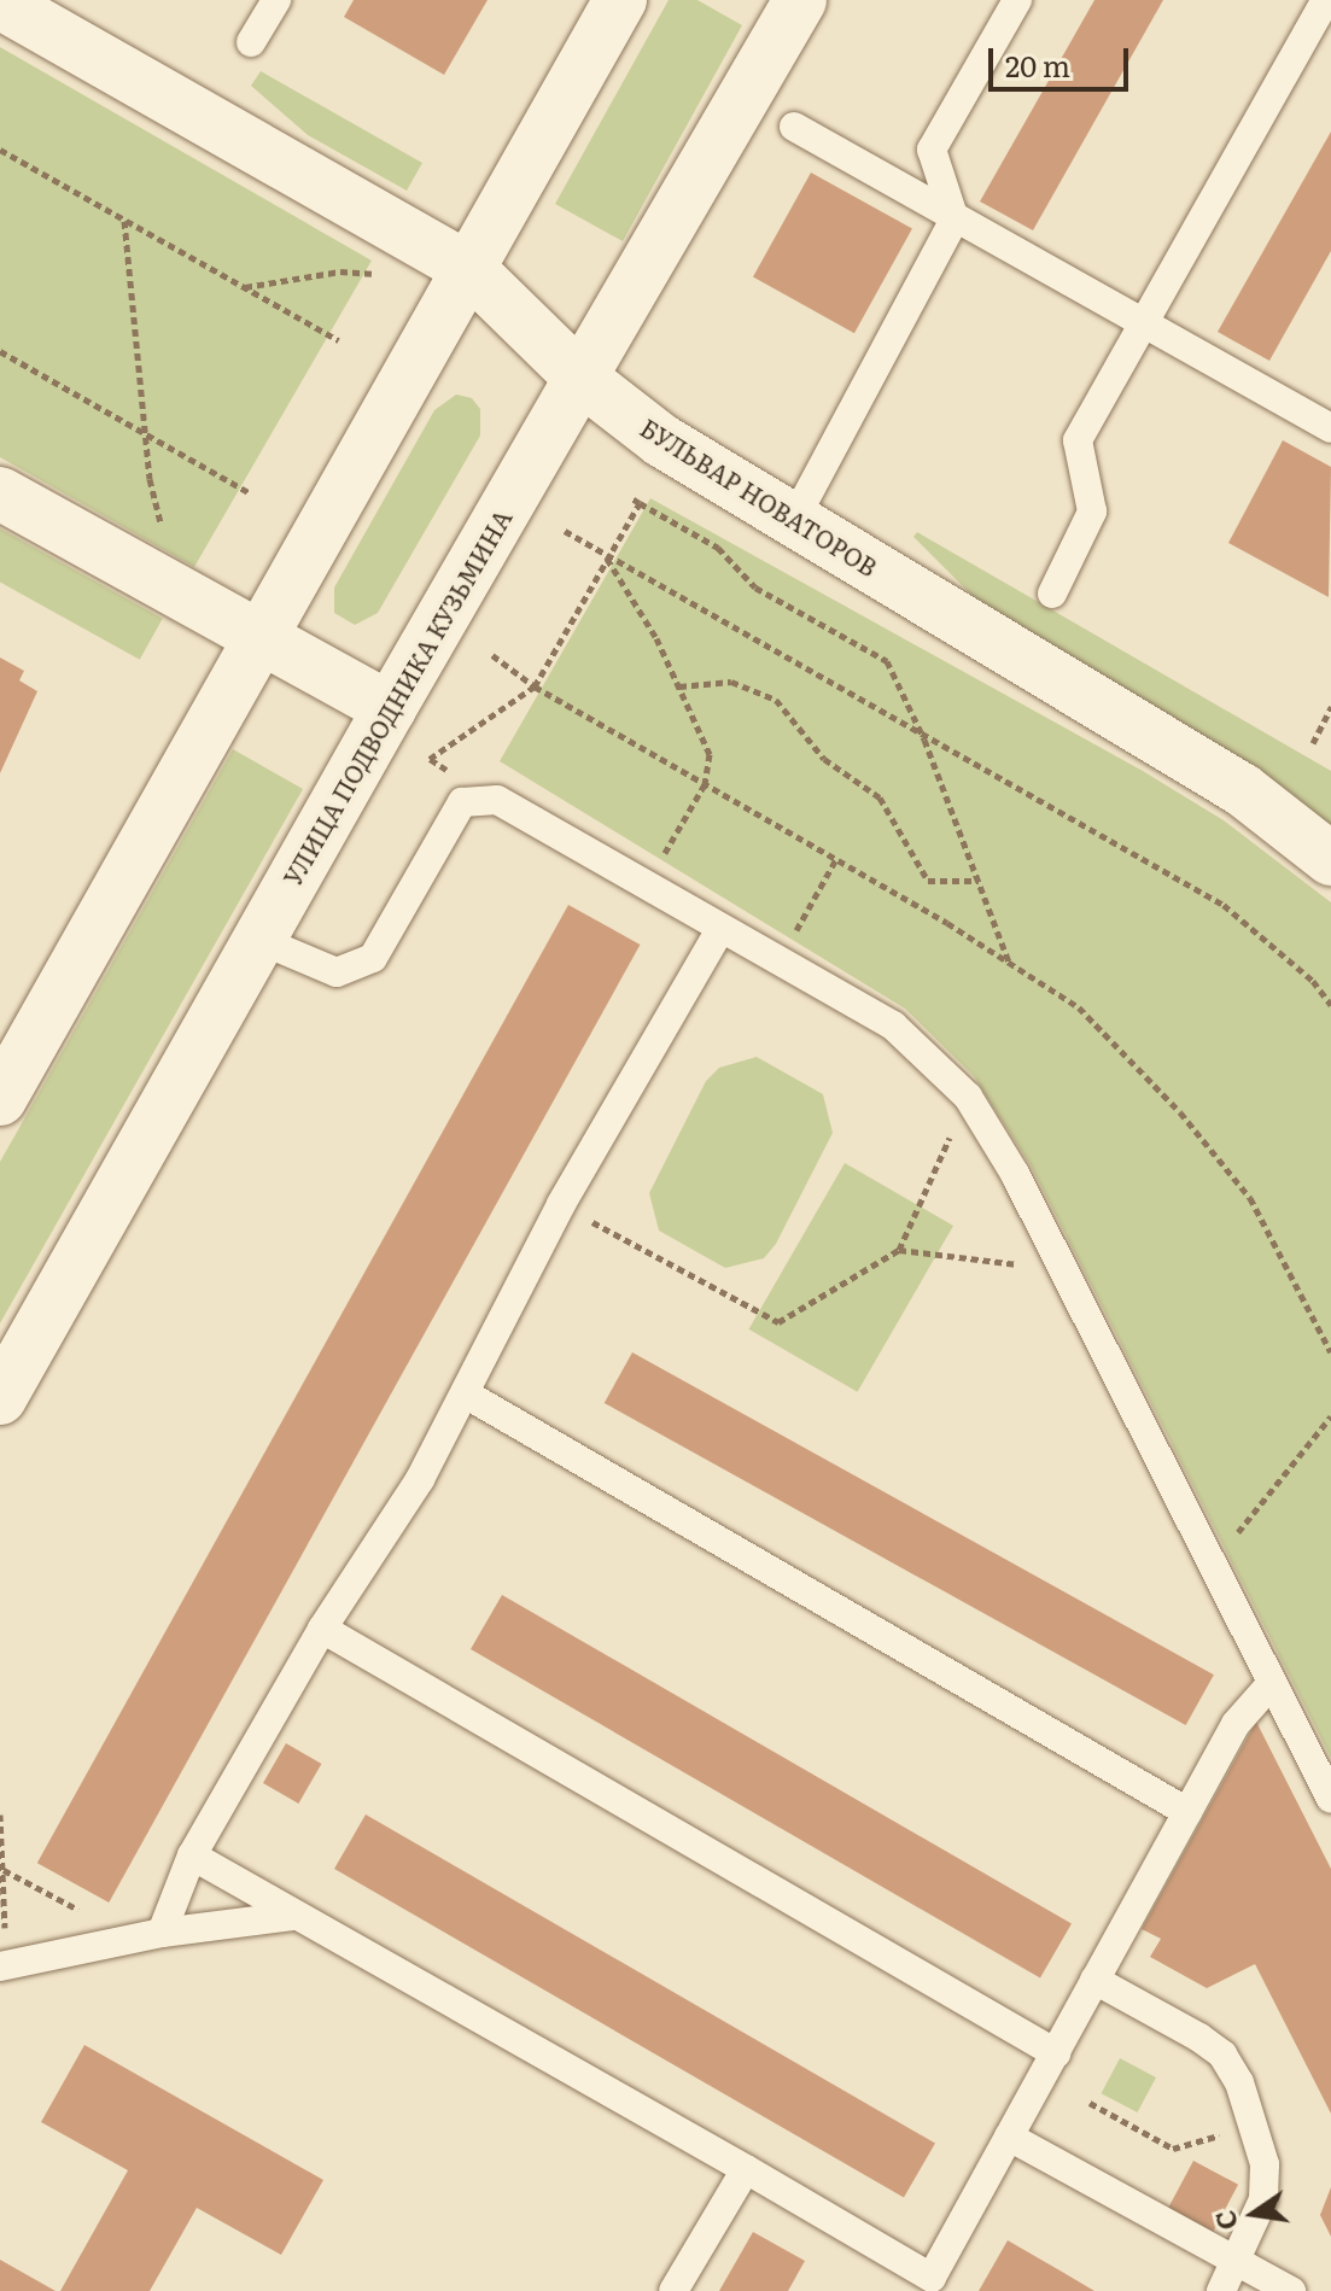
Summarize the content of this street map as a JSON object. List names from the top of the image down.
{
  "streets": {
    "street": ["БУЛЬВАР НОВАТОРОВ", "УЛИЦА ПОДВОДНИКА КУЗЬМИНА"]
  },
  "crossings": [
    ["БУЛЬВАР НОВАТОРОВ", "УЛИЦА ПОДВОДНИКА КУЗЬМИНА"]
  ],
  "scale_bar": "20 m",
  "north": "left"
}
